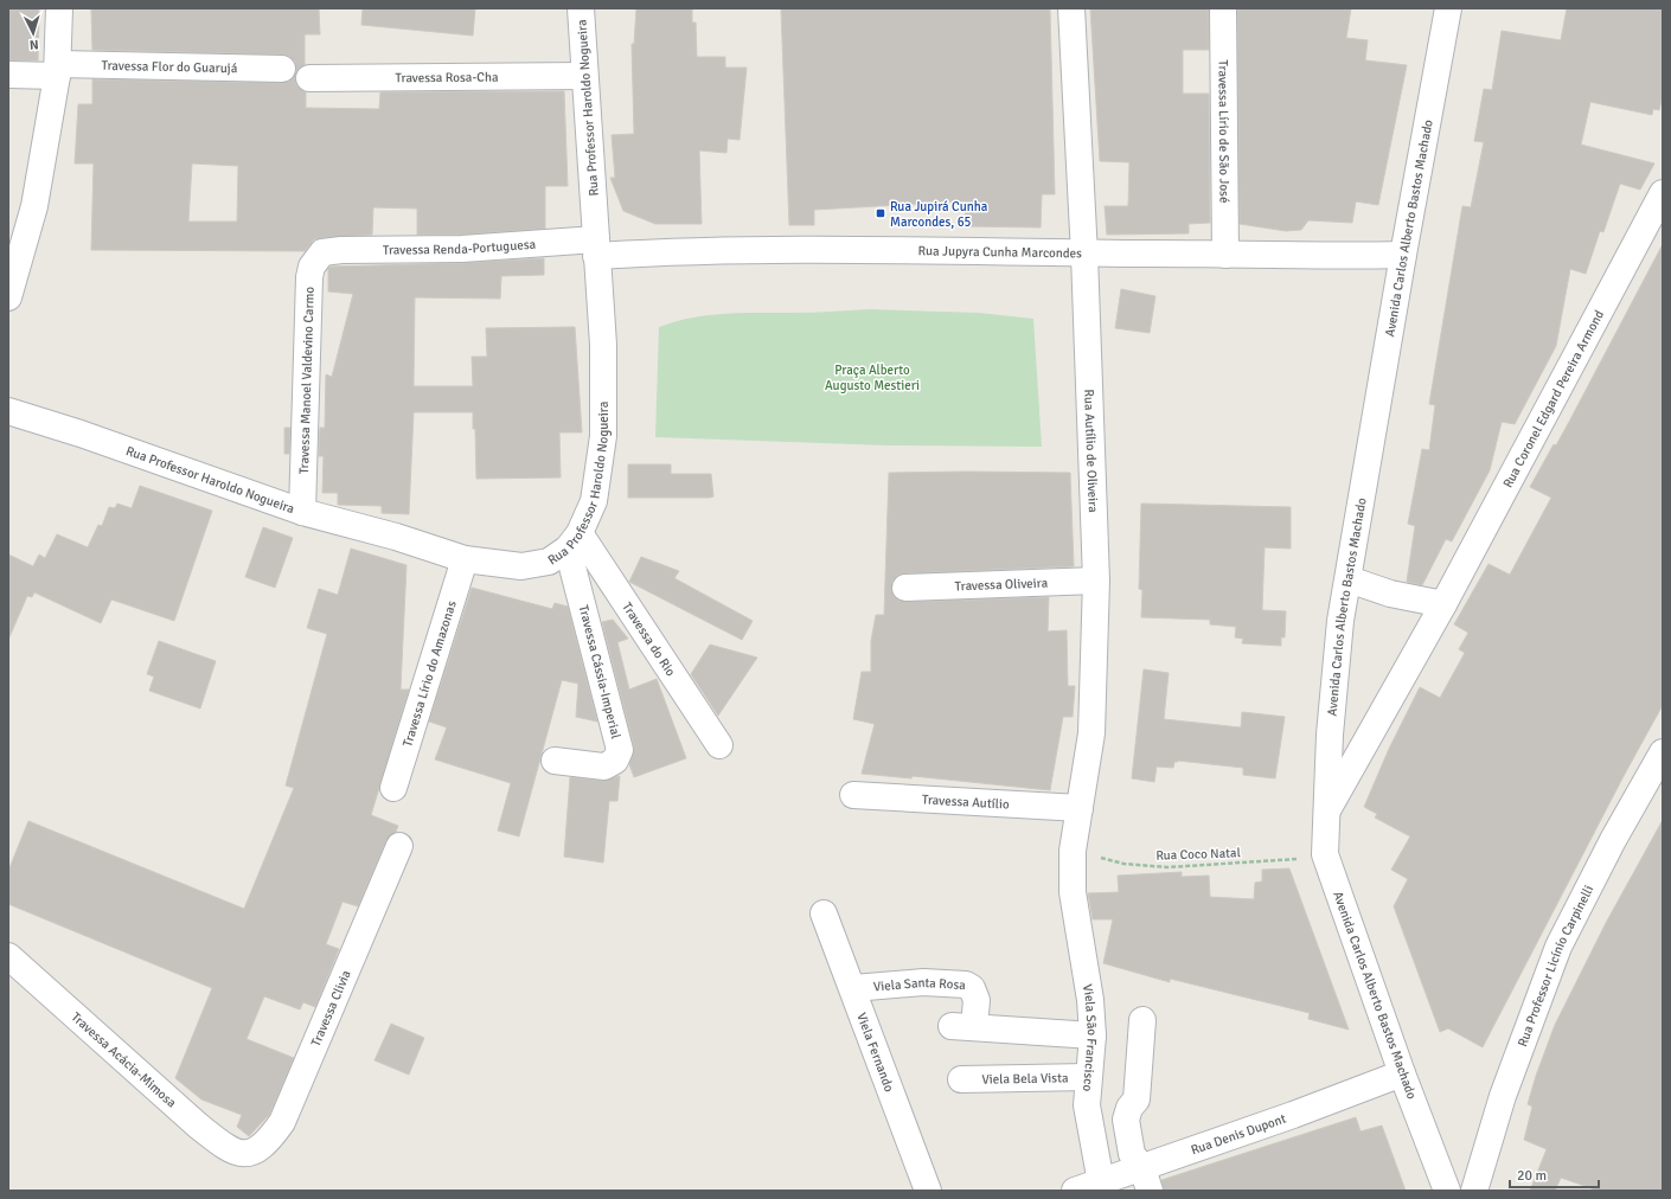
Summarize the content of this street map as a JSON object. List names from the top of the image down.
{
  "streets": {
    "street": [
      "Travessa Flor do Guarujá",
      "Travessa Rosa-Cha",
      "Rua Professor Haroldo Nogueira",
      "Travessa Lírio de São José",
      "Avenida Carlos Alberto Bastos Machado",
      "Travessa Renda-Portuguesa",
      "Rua Jupyra Cunha Marcondes",
      "Travessa Manoel Valdevino Carmo",
      "Rua Coronel Edgard Pereira Armond",
      "Rua Autílio de Oliveira",
      "Travessa Oliveira",
      "Travessa do Rio",
      "Travessa Cássia-Imperial",
      "Travessa Lírio do Amazonas",
      "Travessa Autílio",
      "Rua Professor Licínio Carpinelli",
      "Viela Santa Rosa",
      "Travessa Clivia",
      "Viela São Francisco",
      "Viela Fernando",
      "Travessa Acácia-Mimosa",
      "Viela Bela Vista",
      "Rua Denis Dupont"
    ],
    "path": ["Rua Coco Natal"]
  },
  "crossings": [
    ["Travessa Rosa-Cha", "Rua Professor Haroldo Nogueira"],
    ["Rua Professor Haroldo Nogueira", "Travessa Renda-Portuguesa"],
    ["Rua Professor Haroldo Nogueira", "Rua Jupyra Cunha Marcondes"],
    ["Rua Professor Haroldo Nogueira", "Travessa Manoel Valdevino Carmo"],
    ["Rua Professor Haroldo Nogueira", "Travessa do Rio"],
    ["Rua Professor Haroldo Nogueira", "Travessa Cássia-Imperial"],
    ["Rua Professor Haroldo Nogueira", "Travessa Lírio do Amazonas"],
    ["Travessa Lírio de São José", "Rua Jupyra Cunha Marcondes"],
    ["Avenida Carlos Alberto Bastos Machado", "Rua Jupyra Cunha Marcondes"],
    ["Avenida Carlos Alberto Bastos Machado", "Rua Coronel Edgard Pereira Armond"],
    ["Avenida Carlos Alberto Bastos Machado", "Rua Coco Natal"],
    ["Avenida Carlos Alberto Bastos Machado", "Rua Denis Dupont"],
    ["Travessa Renda-Portuguesa", "Rua Jupyra Cunha Marcondes"],
    ["Travessa Renda-Portuguesa", "Travessa Manoel Valdevino Carmo"],
    ["Rua Jupyra Cunha Marcondes", "Rua Autílio de Oliveira"],
    ["Rua Autílio de Oliveira", "Travessa Oliveira"],
    ["Rua Autílio de Oliveira", "Travessa Autílio"],
    ["Rua Autílio de Oliveira", "Rua Coco Natal"],
    ["Rua Autílio de Oliveira", "Viela São Francisco"],
    ["Travessa do Rio", "Travessa Cássia-Imperial"],
    ["Viela Santa Rosa", "Viela São Francisco"],
    ["Viela Santa Rosa", "Viela Fernando"],
    ["Travessa Clivia", "Travessa Acácia-Mimosa"],
    ["Viela São Francisco", "Viela Bela Vista"],
    ["Viela São Francisco", "Rua Denis Dupont"]
  ],
  "parks": ["Praça Alberto Augusto Mestieri"],
  "places": {
    "transit": ["Rua Jupirá Cunha Marcondes, 65"]
  },
  "scale_bar": "20 m",
  "north": "bottom"
}
